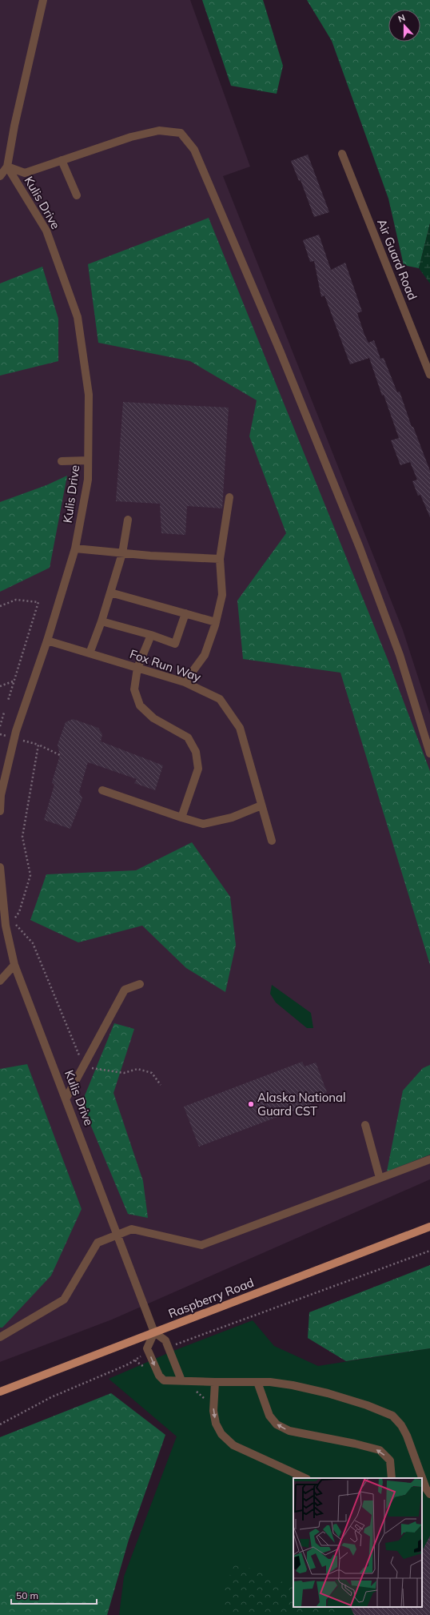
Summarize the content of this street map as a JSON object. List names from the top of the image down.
{
  "streets": {
    "main road": ["Raspberry Road"],
    "street": ["Kulis Drive", "Air Guard Road", "Fox Run Way"]
  },
  "crossings": [
    ["Kulis Drive", "Fox Run Way"],
    ["Kulis Drive", "Raspberry Road"]
  ],
  "places": ["Alaska National Guard CST"],
  "scale_bar": "50 m",
  "north": "top"
}
